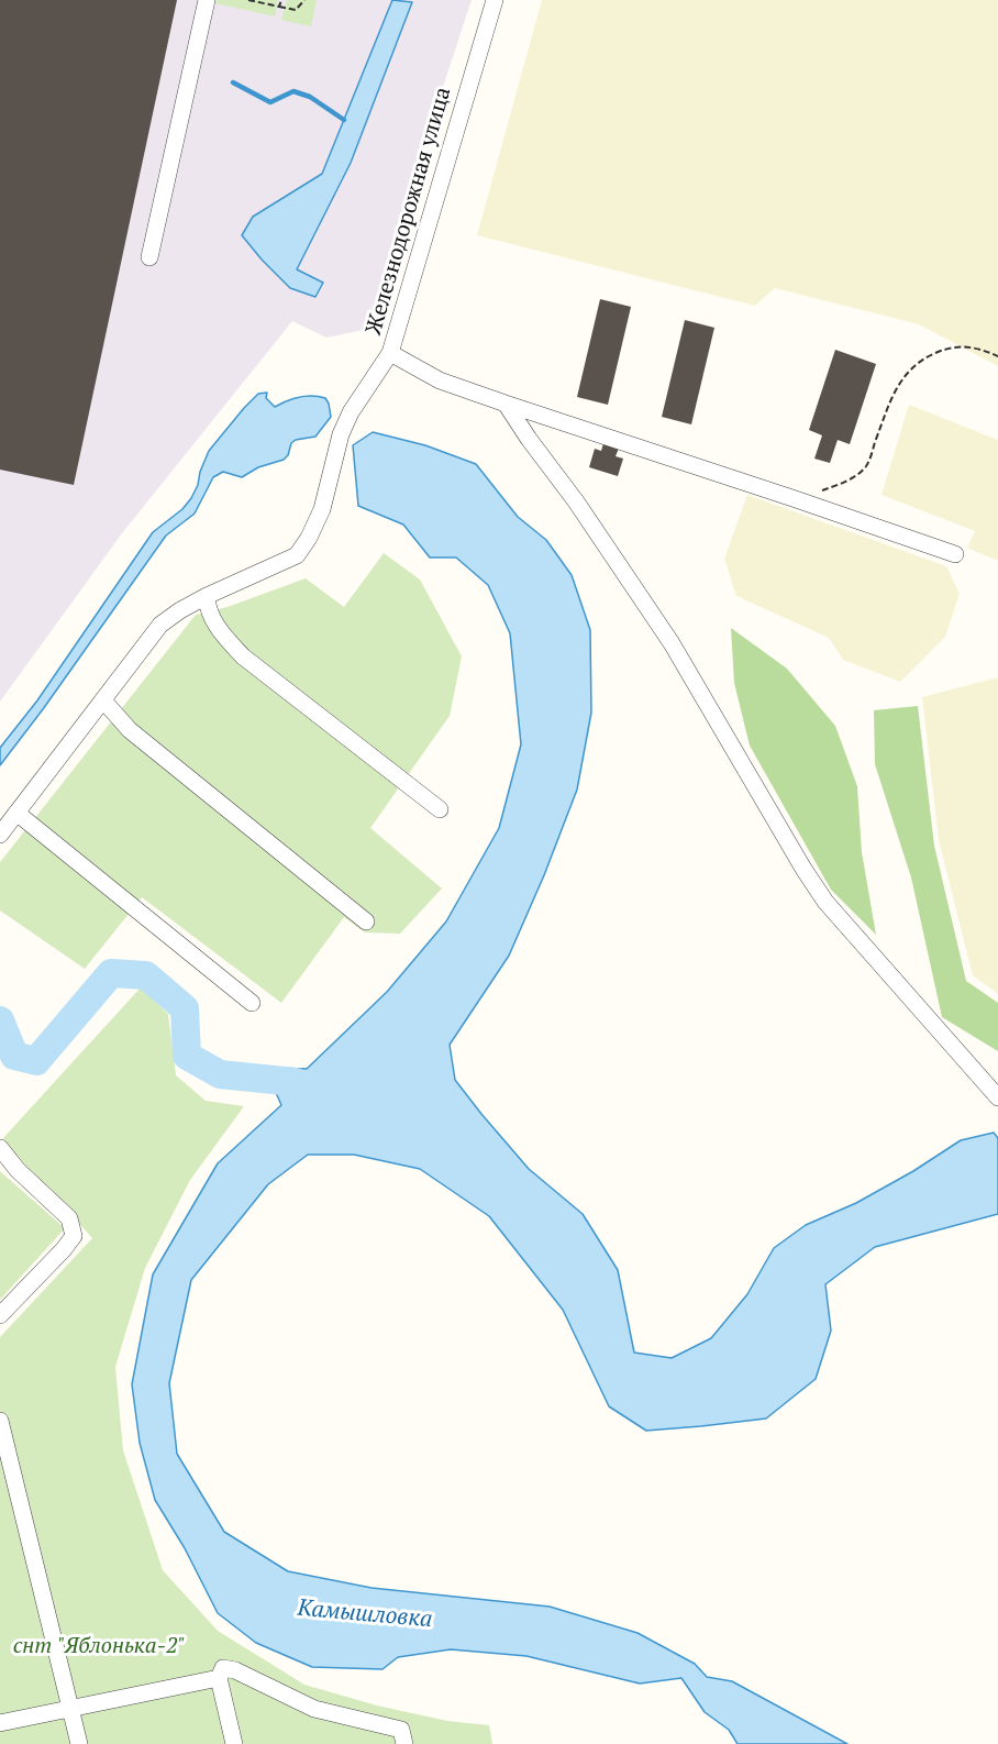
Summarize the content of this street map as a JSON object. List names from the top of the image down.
{
  "streets": {
    "street": ["Железнодорожная улица"]
  },
  "water": ["Камышловка"],
  "parks": ["снт \"Яблонька-2\""]
}
